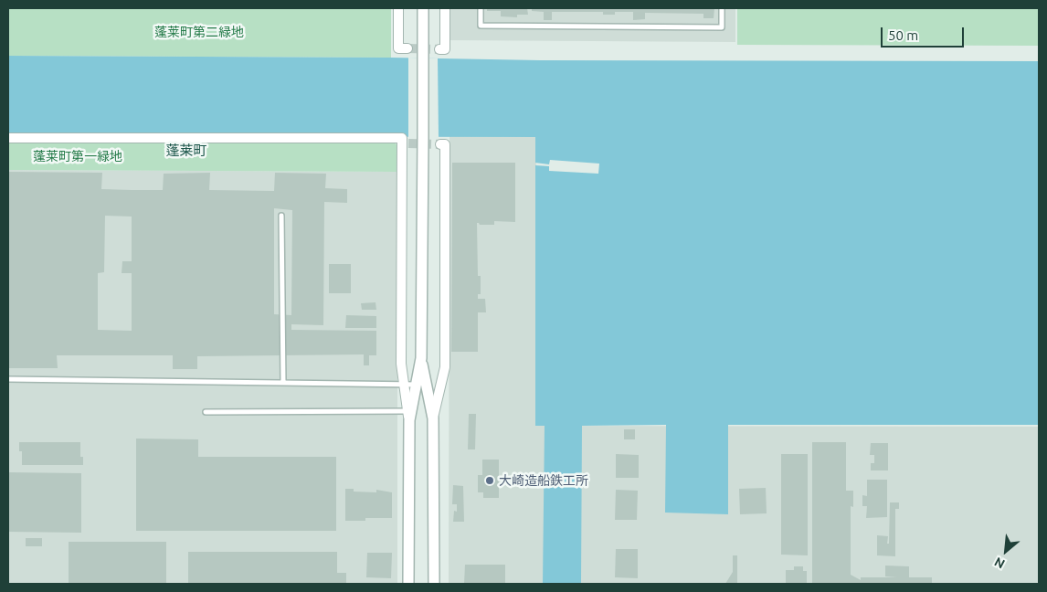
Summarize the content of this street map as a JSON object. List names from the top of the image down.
{
  "districts": ["蓬莱町"],
  "parks": ["蓬莱町第二緑地", "蓬莱町第一緑地"],
  "places": ["大崎造船鉄工所"],
  "scale_bar": "50 m",
  "north": "bottom left"
}
